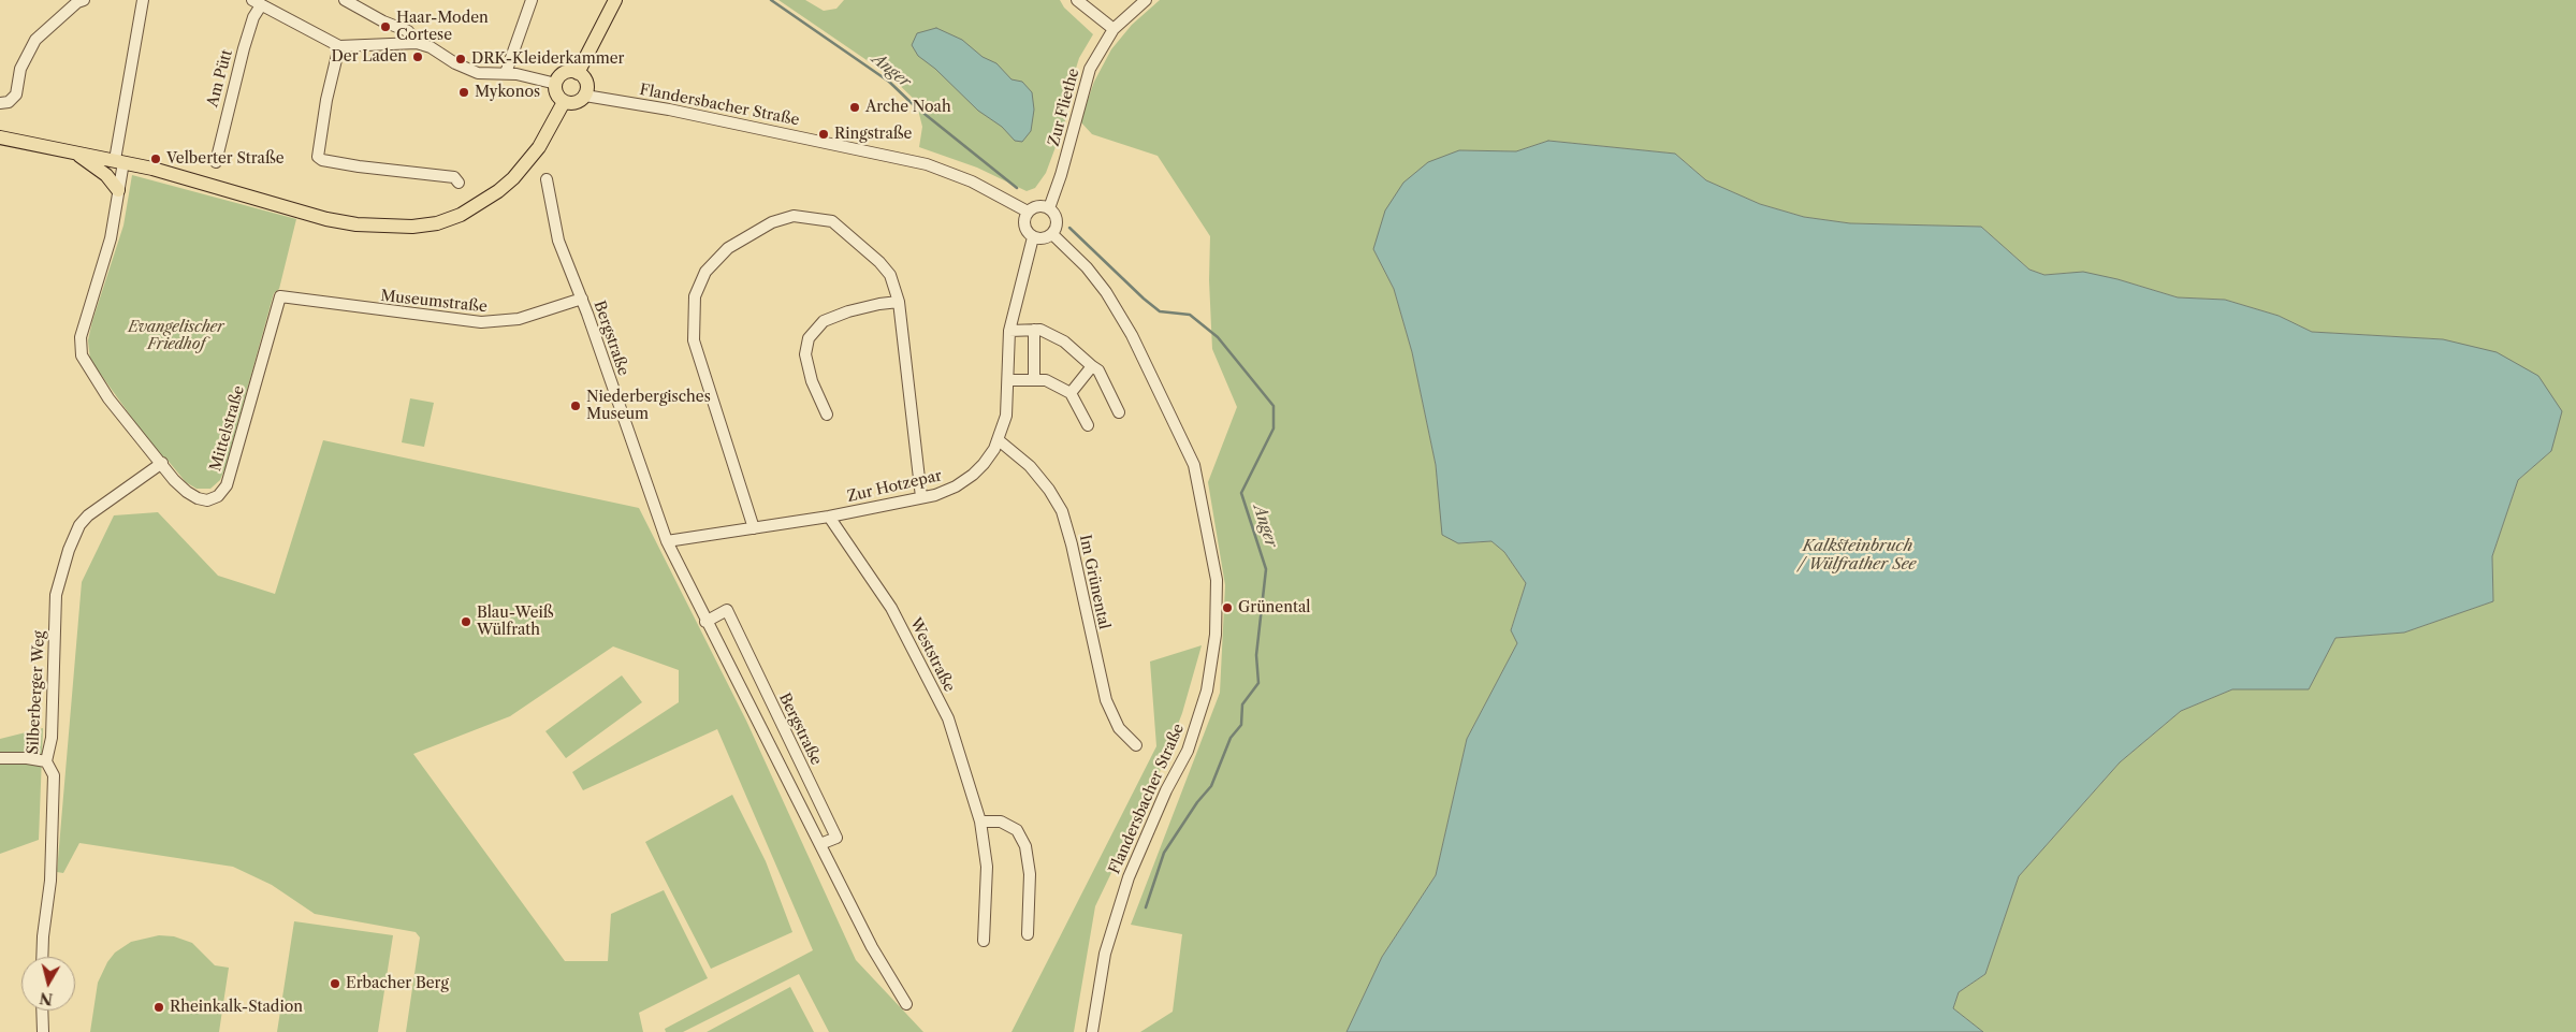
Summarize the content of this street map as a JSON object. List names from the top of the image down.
{
  "streets": {
    "street": [
      "Am Pütt",
      "Flandersbacher Straße",
      "Zur Fliethe",
      "Museumstraße",
      "Bergstraße",
      "Mittelstraße",
      "Zur Hotzepar",
      "Im Grünental",
      "Weststraße",
      "Silberberger Weg"
    ]
  },
  "crossings": [
    ["Flandersbacher Straße", "Zur Fliethe"],
    ["Flandersbacher Straße", "Zur Hotzepar"],
    ["Zur Fliethe", "Zur Hotzepar"],
    ["Museumstraße", "Bergstraße"],
    ["Museumstraße", "Mittelstraße"],
    ["Bergstraße", "Zur Hotzepar"],
    ["Mittelstraße", "Silberberger Weg"],
    ["Zur Hotzepar", "Im Grünental"],
    ["Zur Hotzepar", "Weststraße"]
  ],
  "water": ["Anger", "Kalksteinbruch / Wülfrather See"],
  "parks": ["Evangelischer Friedhof"],
  "places": [
    "Haar-Moden Cortese",
    "Der Laden",
    "DRK-Kleiderkammer",
    "Mykonos",
    "Arche Noah",
    "Ringstraße",
    "Velberter Straße",
    "Niederbergisches Museum",
    "Grünental",
    "Blau-Weiß Wülfrath",
    "Erbacher Berg",
    "Rheinkalk-Stadion"
  ],
  "north": "bottom"
}
